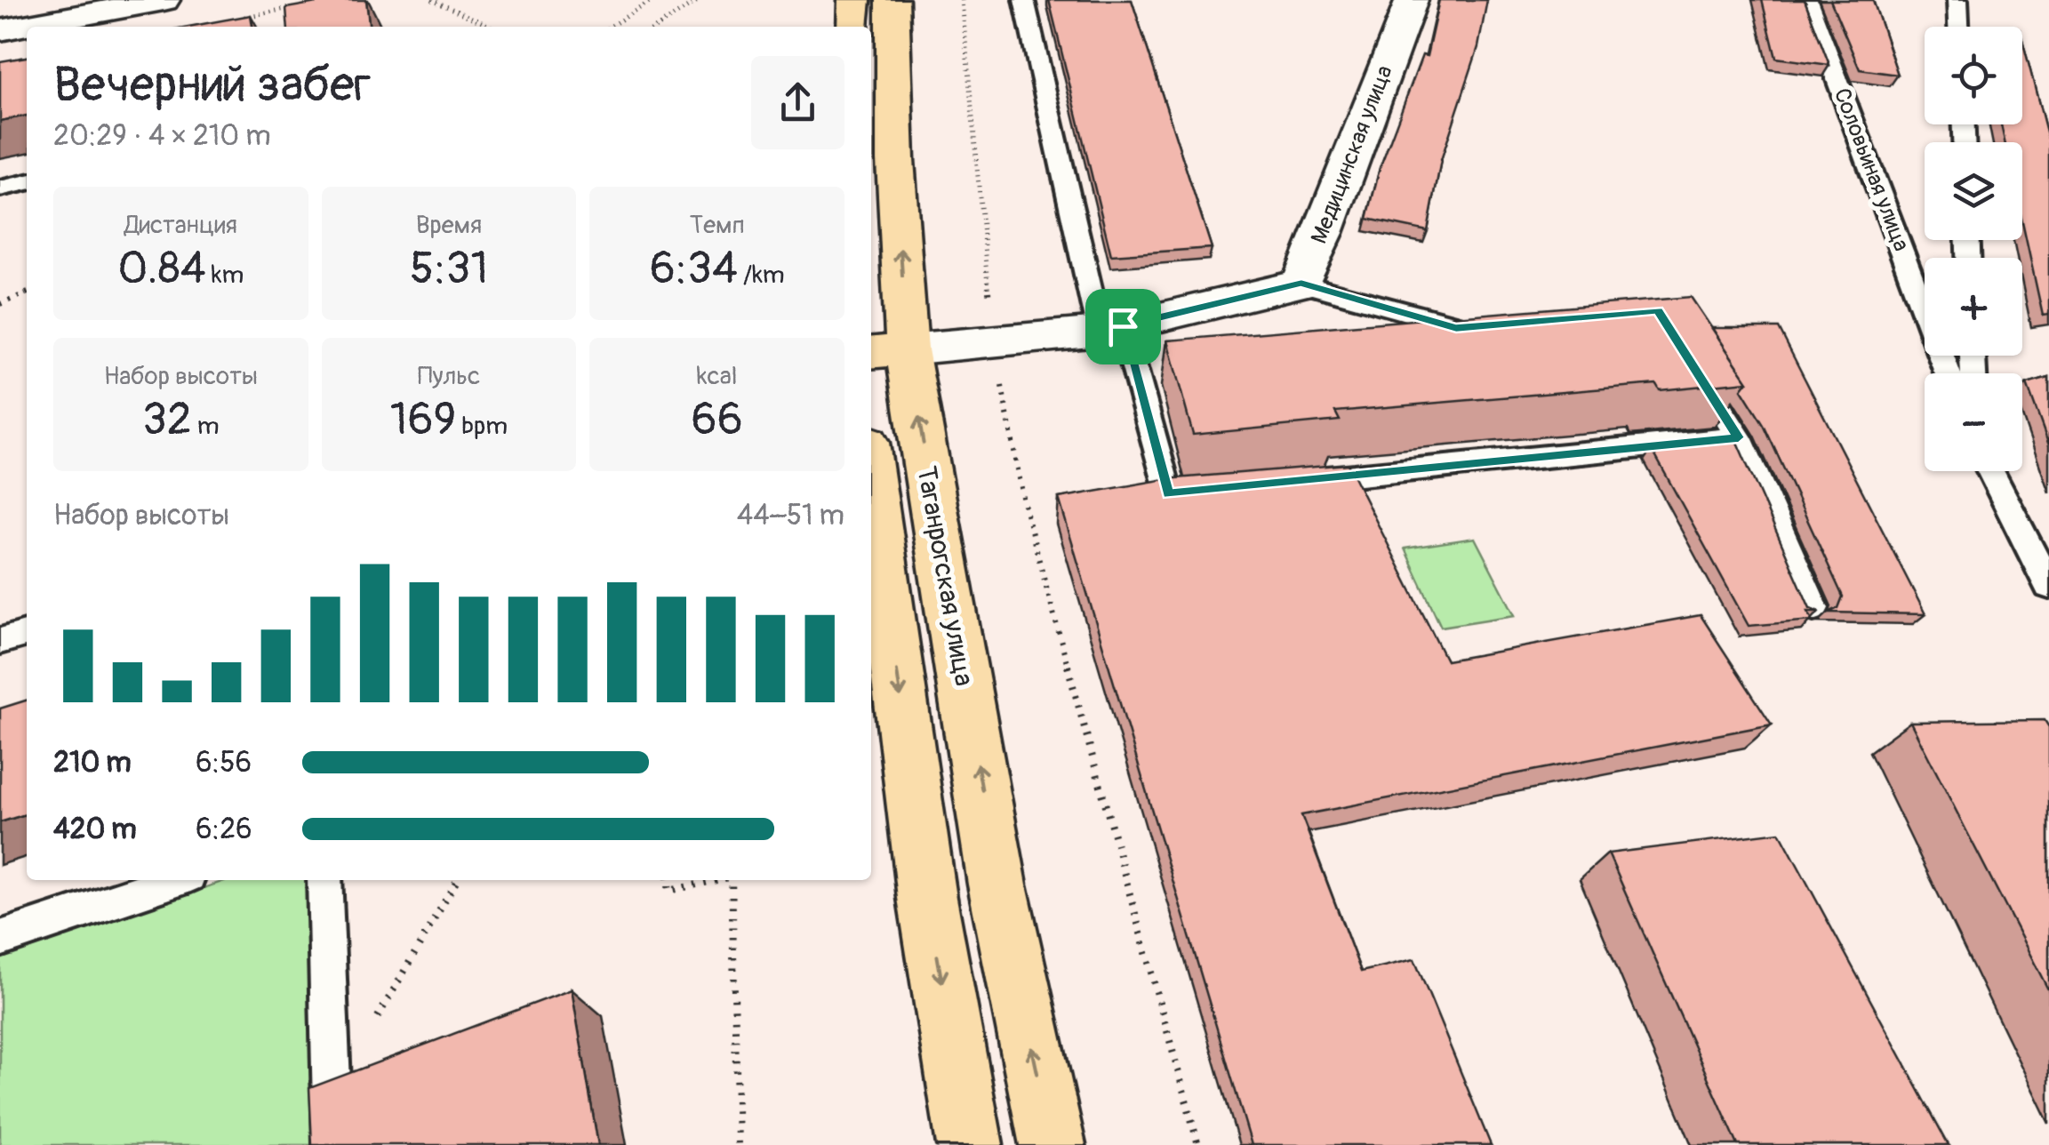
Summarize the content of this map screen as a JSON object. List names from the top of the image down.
{
  "streets": {
    "main road": ["Таганрогская улица"],
    "street": ["Медицинская улица"],
    "lane": ["Соловьиная улица"]
  },
  "page": {
    "map_buttons": ["+", "−"],
    "heading": ["Вечерний забег", "20:29 · 4 × 210 m"],
    "stats": [
      ["Дистанция", "0.84 km"],
      ["Время", "5:31"],
      ["Темп", "6:34 /km"],
      ["Набор высоты", "32 m"],
      ["Пульс", "169 bpm"],
      ["kcal", "66"]
    ],
    "chart": ["Набор высоты", "44–51 m"],
    "list": [
      {
        "name": "210 m",
        "note": "6:56"
      },
      {
        "name": "420 m",
        "note": "6:26"
      }
    ]
  }
}
